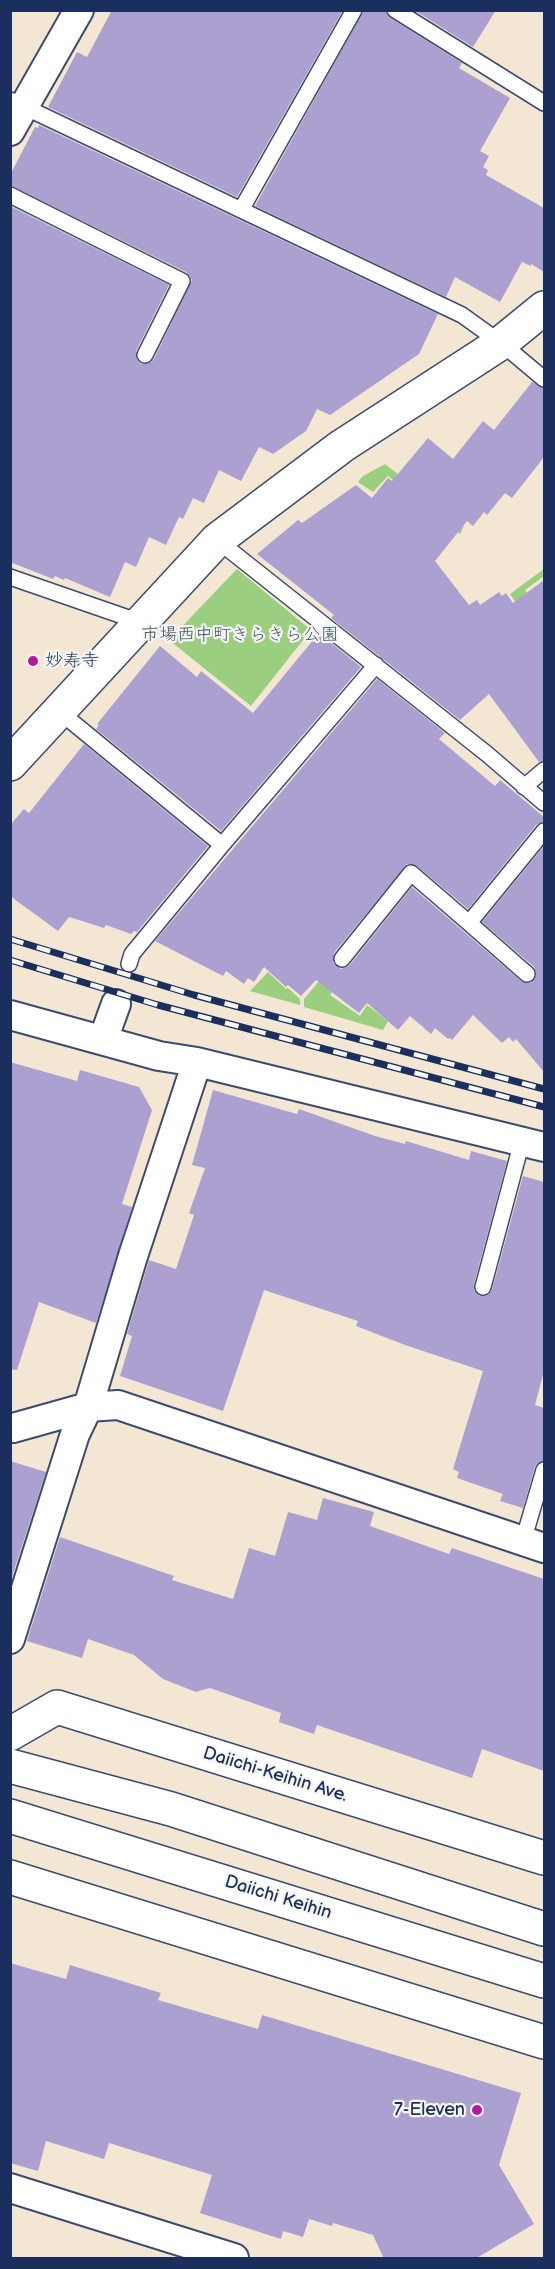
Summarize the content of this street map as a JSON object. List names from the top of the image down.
{
  "streets": {
    "main road": ["Daiichi-Keihin Ave.", "Daiichi Keihin"]
  },
  "parks": ["市場西中町きらきら公園"],
  "places": ["妙寿寺", "7-Eleven"]
}
